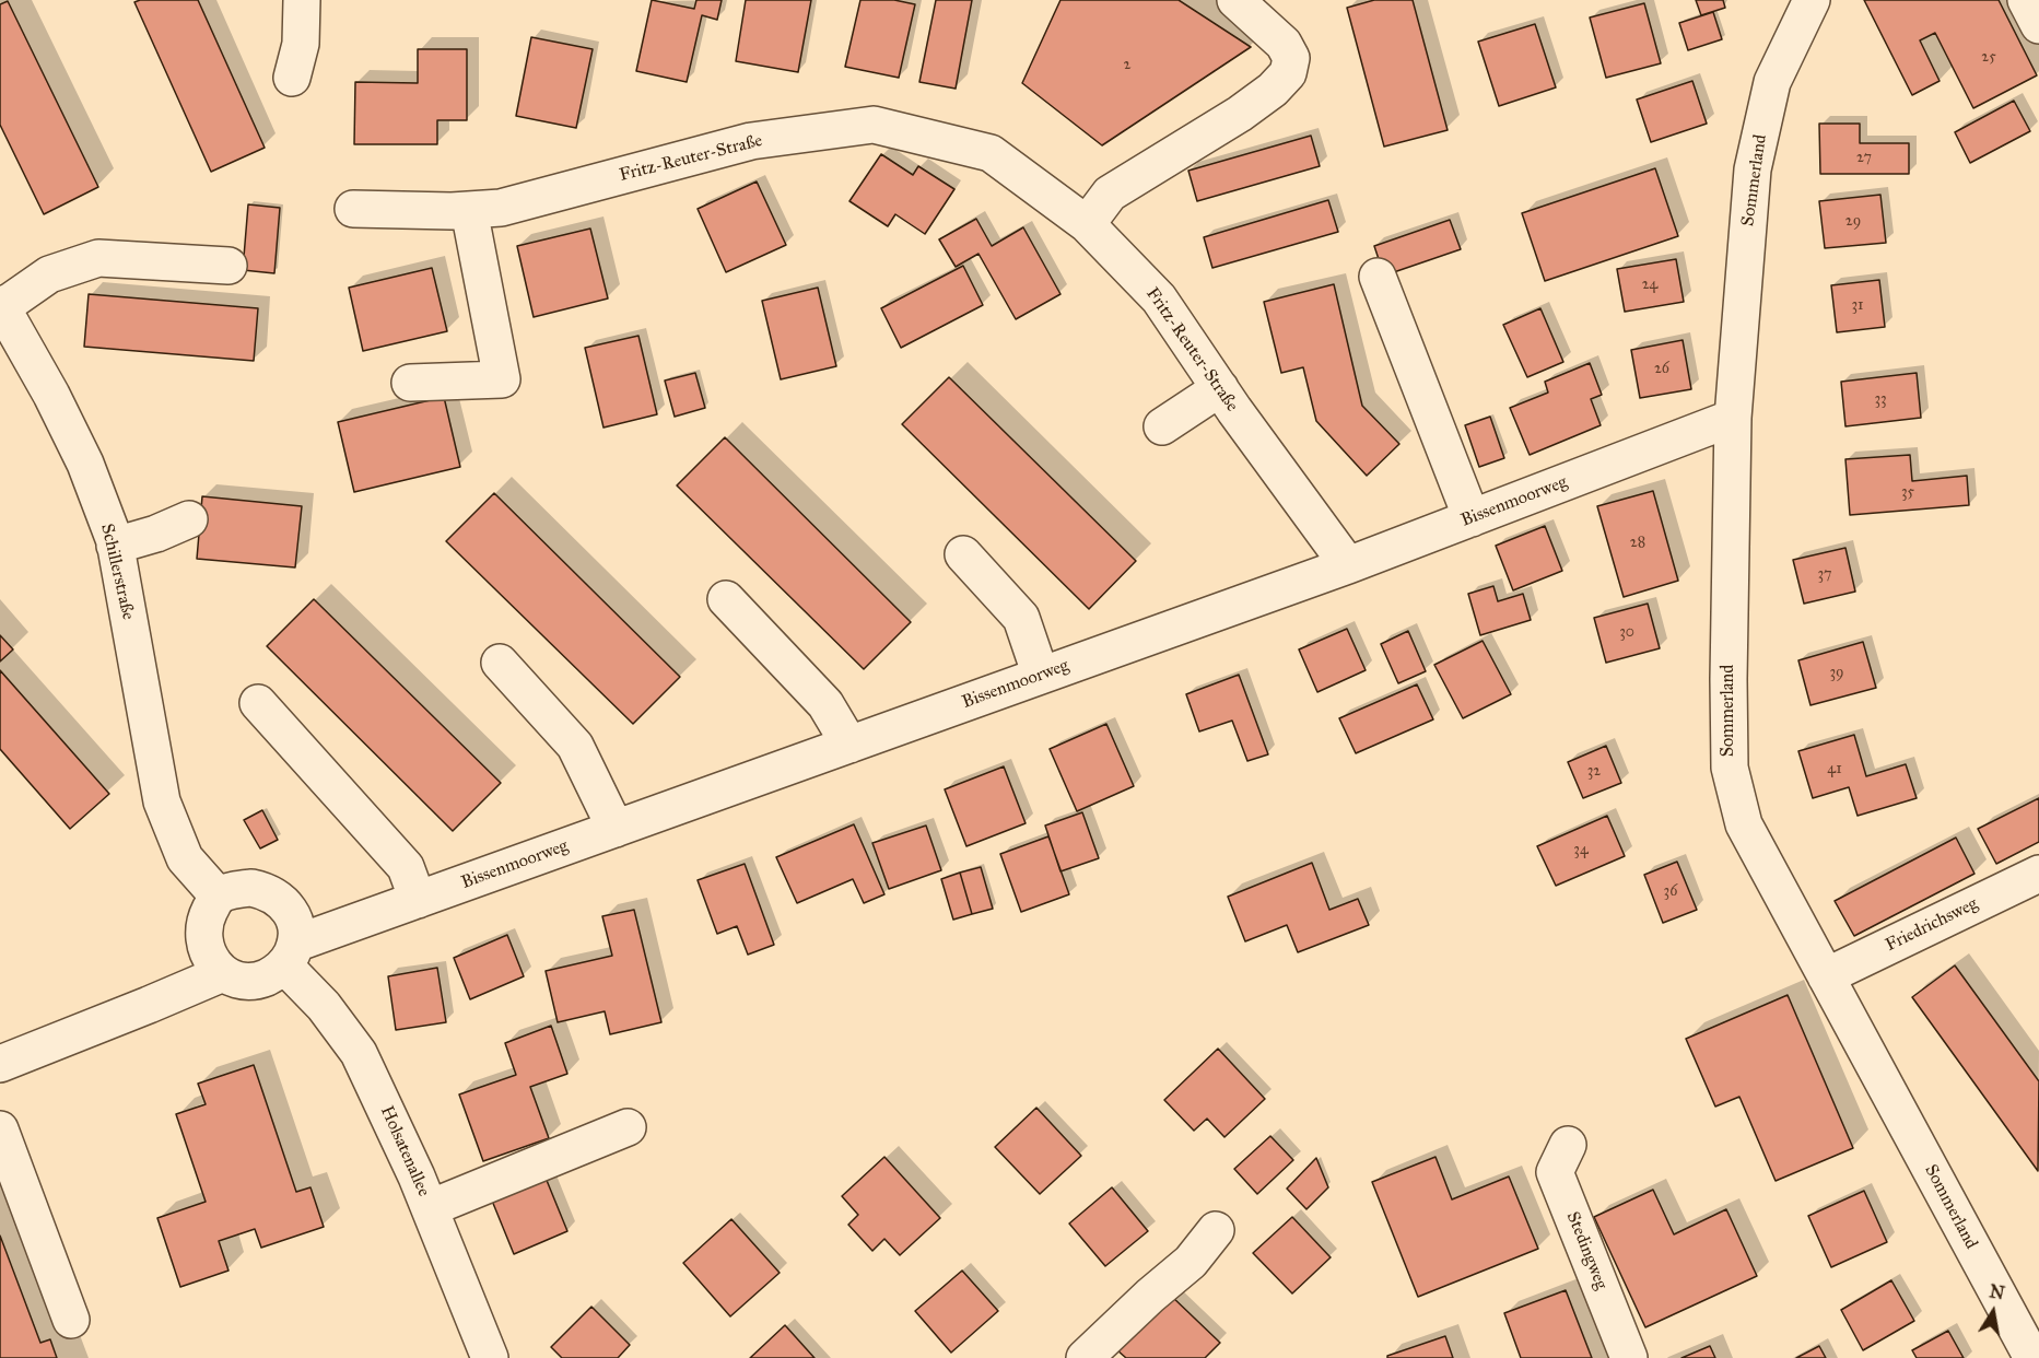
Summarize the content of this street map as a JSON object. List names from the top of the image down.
{
  "streets": {
    "street": [
      "Fritz-Reuter-Straße",
      "Sommerland",
      "Bissenmoorweg",
      "Schillerstraße",
      "Friedrichsweg",
      "Holsatenallee",
      "Stedingweg"
    ]
  },
  "crossings": [
    ["Fritz-Reuter-Straße", "Bissenmoorweg"],
    ["Sommerland", "Bissenmoorweg"],
    ["Sommerland", "Friedrichsweg"],
    ["Bissenmoorweg", "Schillerstraße"],
    ["Bissenmoorweg", "Holsatenallee"],
    ["Schillerstraße", "Holsatenallee"]
  ],
  "house_numbers": [
    "25",
    "2",
    "27",
    "29",
    "24",
    "31",
    "26",
    "33",
    "35",
    "28",
    "37",
    "30",
    "39",
    "41",
    "32",
    "34",
    "36"
  ],
  "north": "top"
}
